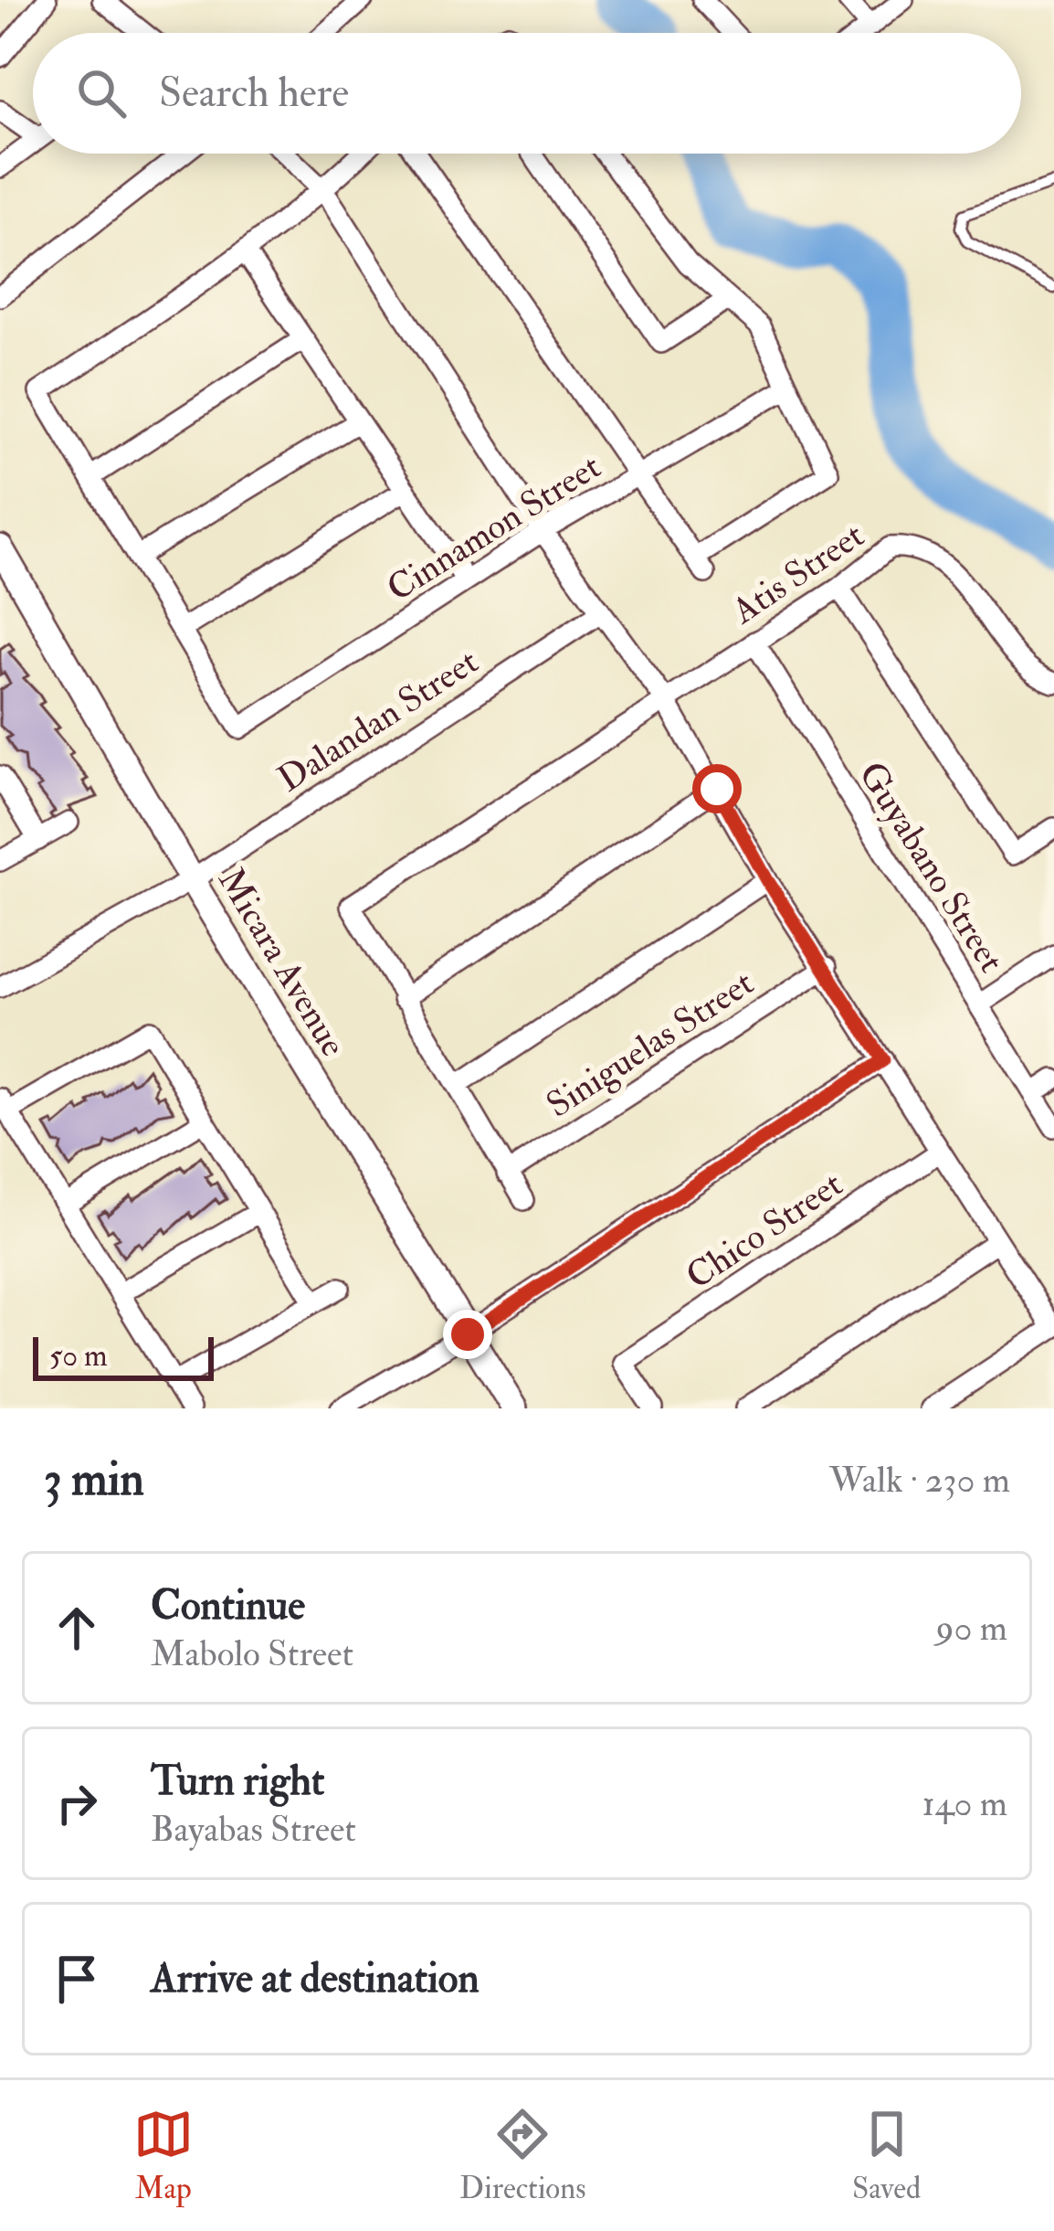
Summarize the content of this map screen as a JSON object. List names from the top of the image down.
{
  "streets": {
    "street": [
      "Cinnamon Street",
      "Atis Street",
      "Dalandan Street",
      "Guyabano Street",
      "Micara Avenue",
      "Siniguelas Street",
      "Chico Street"
    ]
  },
  "crossings": [
    ["Atis Street", "Guyabano Street"],
    ["Dalandan Street", "Micara Avenue"]
  ],
  "scale_bar": "50 m",
  "page": {
    "search": "Search here",
    "scale": "50 m",
    "heading": ["3 min", "Walk · 230 m"],
    "list": [
      ["Continue", "Mabolo Street", "90 m"],
      ["Turn right", "Bayabas Street", "140 m"],
      "Arrive at destination"
    ],
    "nav": ["Map", "Directions", "Saved"]
  }
}
